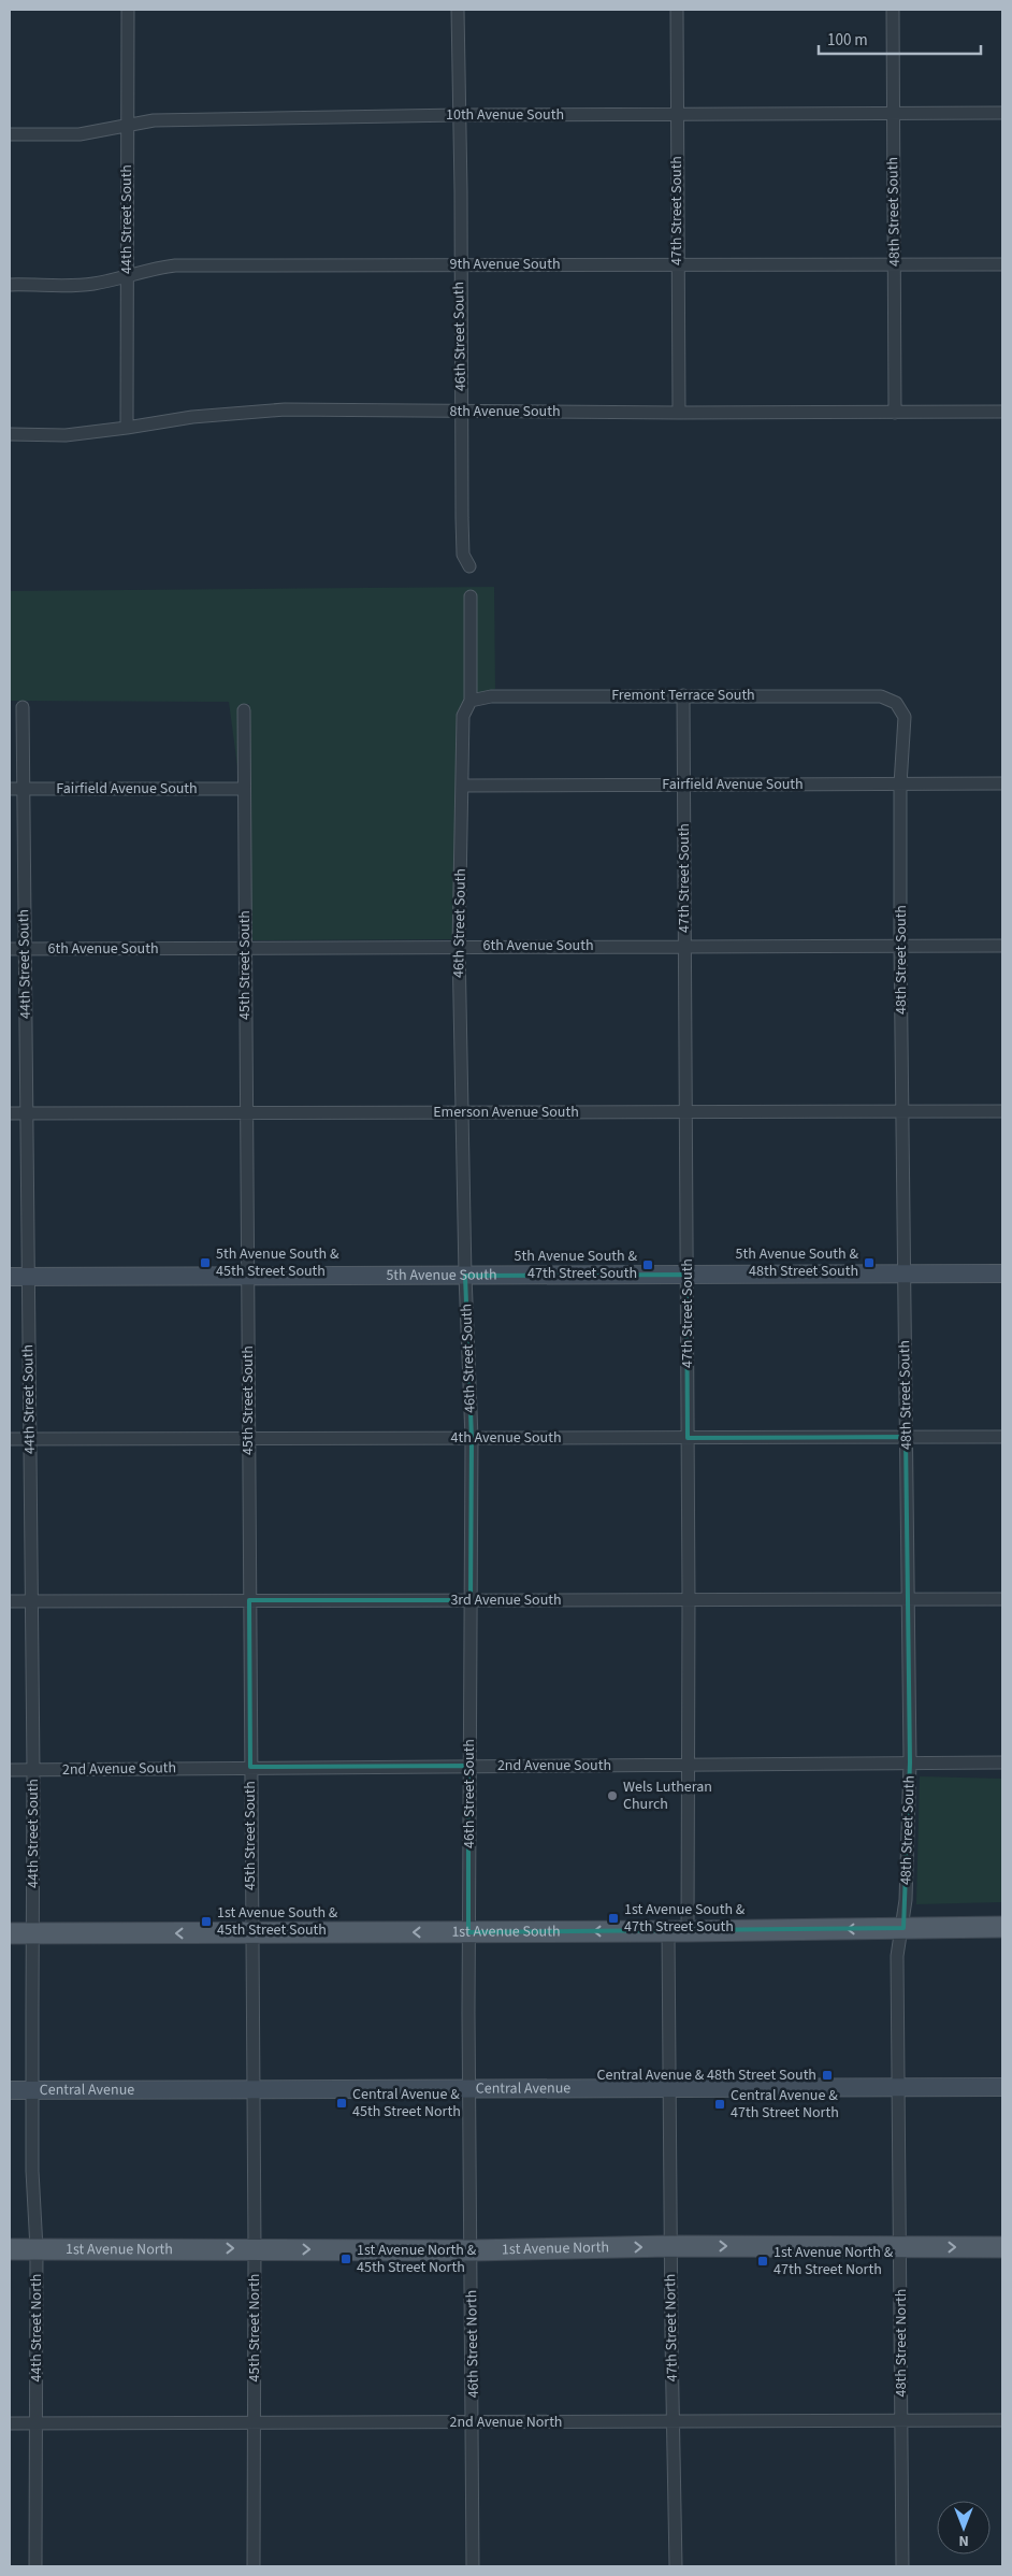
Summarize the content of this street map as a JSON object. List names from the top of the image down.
{
  "streets": {
    "main road": [
      "5th Avenue South",
      "1st Avenue South",
      "Central Avenue",
      "1st Avenue North"
    ],
    "street": [
      "10th Avenue South",
      "47th Street South",
      "48th Street South",
      "44th Street South",
      "9th Avenue South",
      "46th Street South",
      "8th Avenue South",
      "Fremont Terrace South",
      "Fairfield Avenue South",
      "6th Avenue South",
      "45th Street South",
      "Emerson Avenue South",
      "4th Avenue South",
      "3rd Avenue South",
      "2nd Avenue South",
      "44th Street North",
      "45th Street North",
      "47th Street North",
      "48th Street North",
      "46th Street North",
      "2nd Avenue North"
    ]
  },
  "crossings": [
    ["10th Avenue South", "47th Street South"],
    ["10th Avenue South", "48th Street South"],
    ["10th Avenue South", "44th Street South"],
    ["10th Avenue South", "46th Street South"],
    ["47th Street South", "9th Avenue South"],
    ["47th Street South", "8th Avenue South"],
    ["47th Street South", "Fremont Terrace South"],
    ["47th Street South", "Fairfield Avenue South"],
    ["47th Street South", "6th Avenue South"],
    ["47th Street South", "Emerson Avenue South"],
    ["47th Street South", "5th Avenue South"],
    ["47th Street South", "4th Avenue South"],
    ["47th Street South", "3rd Avenue South"],
    ["47th Street South", "2nd Avenue South"],
    ["47th Street South", "1st Avenue South"],
    ["47th Street South", "Central Avenue"],
    ["47th Street South", "47th Street North"],
    ["48th Street South", "9th Avenue South"],
    ["48th Street South", "8th Avenue South"],
    ["48th Street South", "Fremont Terrace South"],
    ["48th Street South", "Fairfield Avenue South"],
    ["48th Street South", "6th Avenue South"],
    ["48th Street South", "Emerson Avenue South"],
    ["48th Street South", "5th Avenue South"],
    ["48th Street South", "4th Avenue South"],
    ["48th Street South", "3rd Avenue South"],
    ["48th Street South", "2nd Avenue South"],
    ["48th Street South", "1st Avenue South"],
    ["48th Street South", "Central Avenue"],
    ["48th Street South", "48th Street North"],
    ["44th Street South", "9th Avenue South"],
    ["44th Street South", "8th Avenue South"],
    ["44th Street South", "Fairfield Avenue South"],
    ["44th Street South", "6th Avenue South"],
    ["44th Street South", "Emerson Avenue South"],
    ["44th Street South", "5th Avenue South"],
    ["44th Street South", "4th Avenue South"],
    ["44th Street South", "3rd Avenue South"],
    ["44th Street South", "2nd Avenue South"],
    ["44th Street South", "1st Avenue South"],
    ["44th Street South", "Central Avenue"],
    ["44th Street South", "44th Street North"],
    ["9th Avenue South", "46th Street South"],
    ["46th Street South", "8th Avenue South"],
    ["46th Street South", "Fremont Terrace South"],
    ["46th Street South", "Fairfield Avenue South"],
    ["46th Street South", "6th Avenue South"],
    ["46th Street South", "Emerson Avenue South"],
    ["46th Street South", "5th Avenue South"],
    ["46th Street South", "4th Avenue South"],
    ["46th Street South", "3rd Avenue South"],
    ["46th Street South", "2nd Avenue South"],
    ["46th Street South", "1st Avenue South"],
    ["46th Street South", "Central Avenue"],
    ["46th Street South", "46th Street North"],
    ["Fairfield Avenue South", "45th Street South"],
    ["6th Avenue South", "45th Street South"],
    ["45th Street South", "Emerson Avenue South"],
    ["45th Street South", "5th Avenue South"],
    ["45th Street South", "4th Avenue South"],
    ["45th Street South", "3rd Avenue South"],
    ["45th Street South", "2nd Avenue South"],
    ["45th Street South", "1st Avenue South"],
    ["45th Street South", "Central Avenue"],
    ["45th Street South", "45th Street North"],
    ["Central Avenue", "44th Street North"],
    ["Central Avenue", "45th Street North"],
    ["Central Avenue", "47th Street North"],
    ["Central Avenue", "48th Street North"],
    ["Central Avenue", "46th Street North"],
    ["1st Avenue North", "44th Street North"],
    ["1st Avenue North", "45th Street North"],
    ["1st Avenue North", "47th Street North"],
    ["1st Avenue North", "48th Street North"],
    ["1st Avenue North", "46th Street North"],
    ["44th Street North", "2nd Avenue North"],
    ["45th Street North", "2nd Avenue North"],
    ["47th Street North", "2nd Avenue North"],
    ["48th Street North", "2nd Avenue North"],
    ["46th Street North", "2nd Avenue North"]
  ],
  "one_way": ["1st Avenue South", "1st Avenue North"],
  "places": {
    "transit": [
      "5th Avenue South & 45th Street South",
      "5th Avenue South & 48th Street South",
      "5th Avenue South & 47th Street South",
      "1st Avenue South & 47th Street South",
      "1st Avenue South & 45th Street South",
      "Central Avenue & 48th Street South",
      "Central Avenue & 45th Street North",
      "Central Avenue & 47th Street North",
      "1st Avenue North & 45th Street North",
      "1st Avenue North & 47th Street North"
    ],
    "other": ["Wels Lutheran Church"]
  },
  "scale_bar": "100 m",
  "north": "bottom"
}
